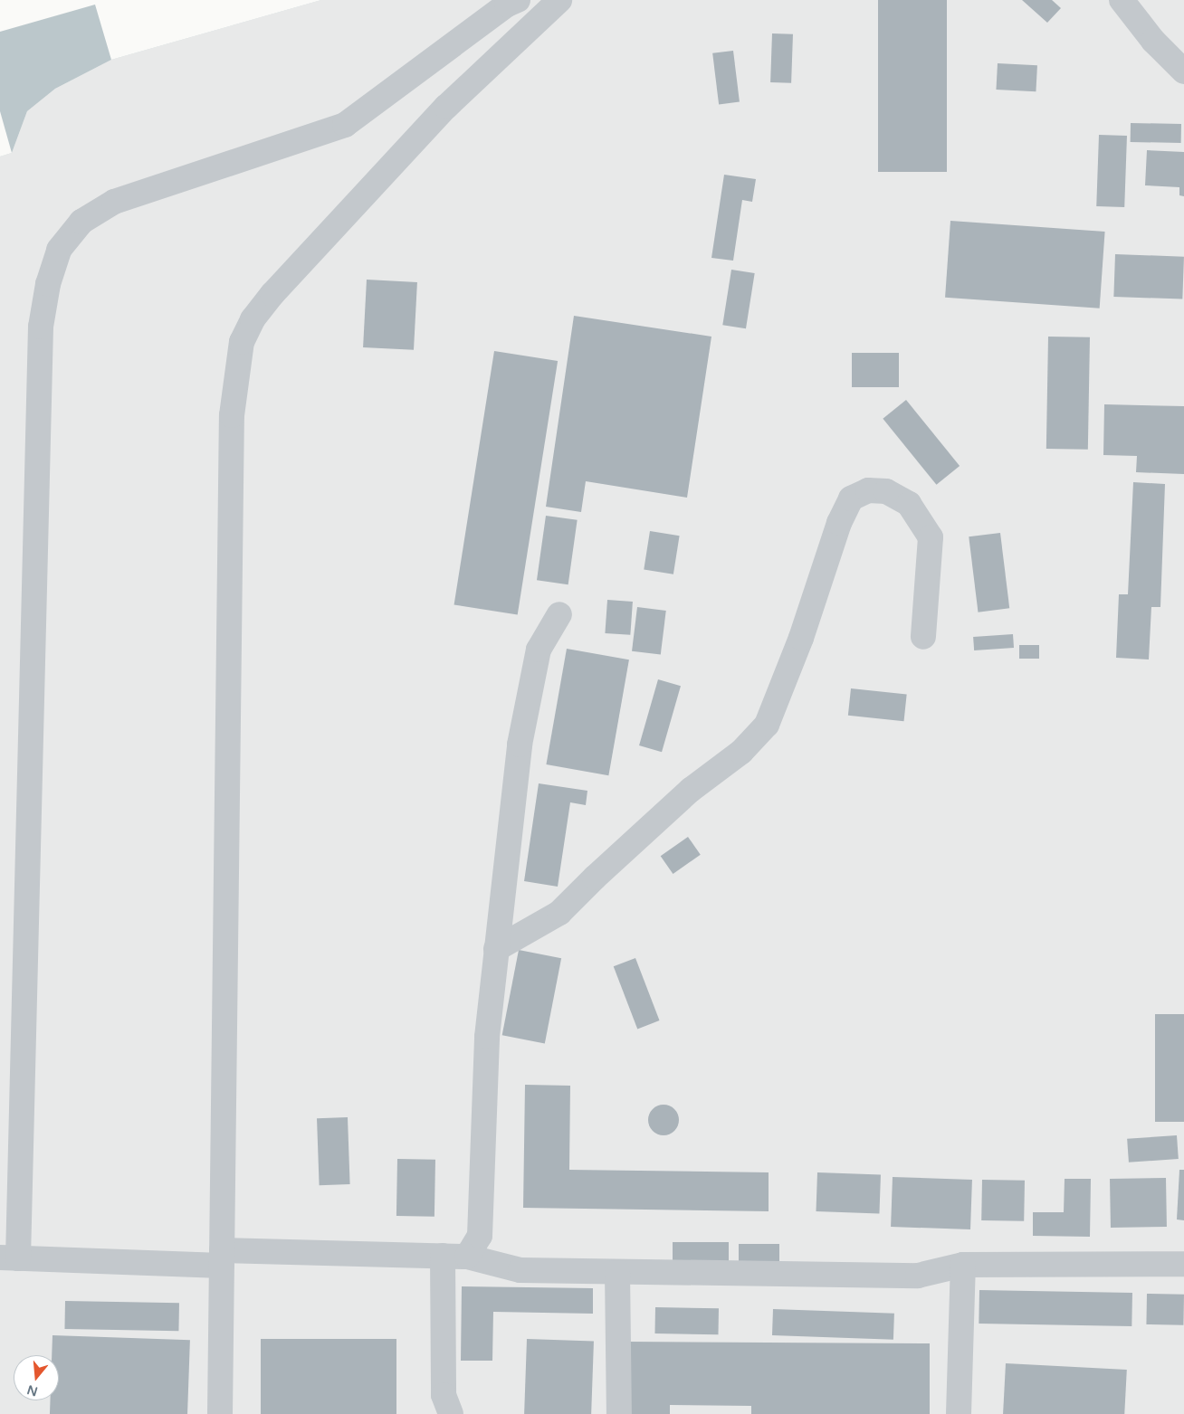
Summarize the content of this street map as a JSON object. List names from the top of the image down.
{
  "north": "bottom"
}
